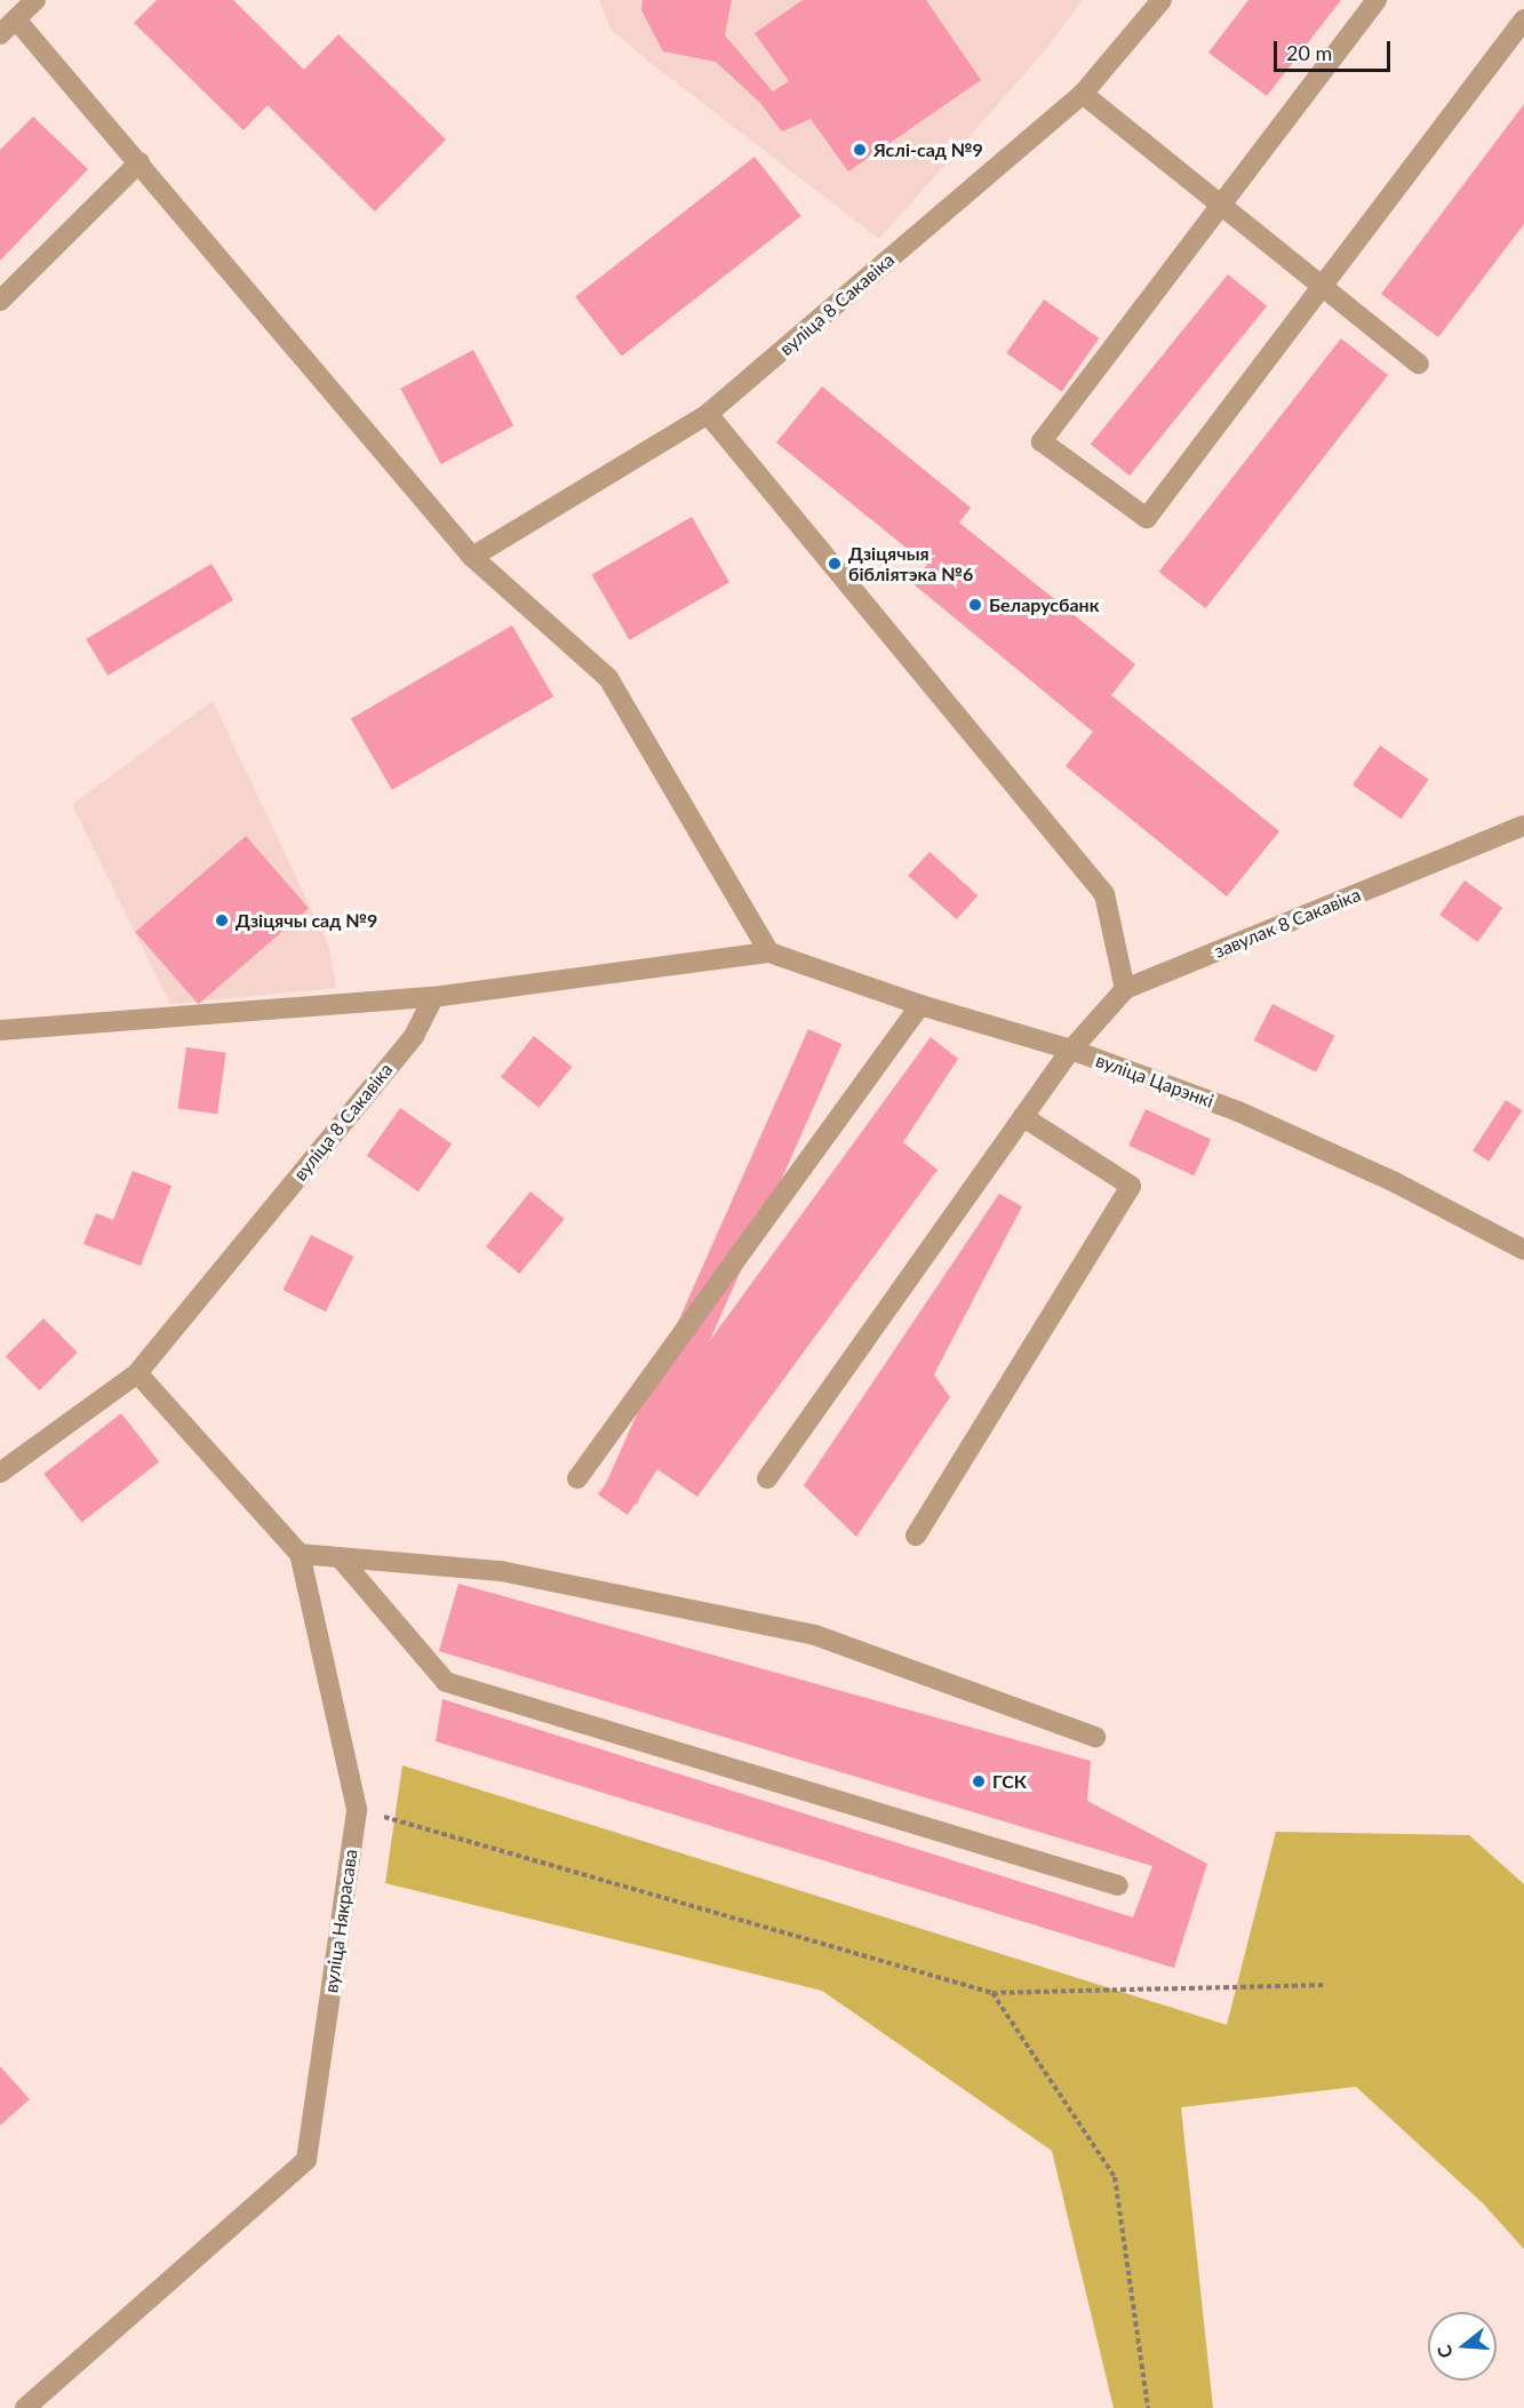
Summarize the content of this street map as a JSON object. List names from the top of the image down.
{
  "streets": {
    "street": [
      "вуліца 8 Сакавіка",
      "завулак 8 Сакавіка",
      "вуліца Царэнкі",
      "вуліца Някрасава"
    ]
  },
  "crossings": [
    ["вуліца 8 Сакавіка", "вуліца Някрасава"],
    ["завулак 8 Сакавіка", "вуліца Царэнкі"]
  ],
  "places": [
    "Яслі-сад №9",
    "Дзіцячыя бібліятэка №6",
    "Беларусбанк",
    "Дзіцячы сад №9",
    "ГСК"
  ],
  "scale_bar": "20 m",
  "north": "left"
}
